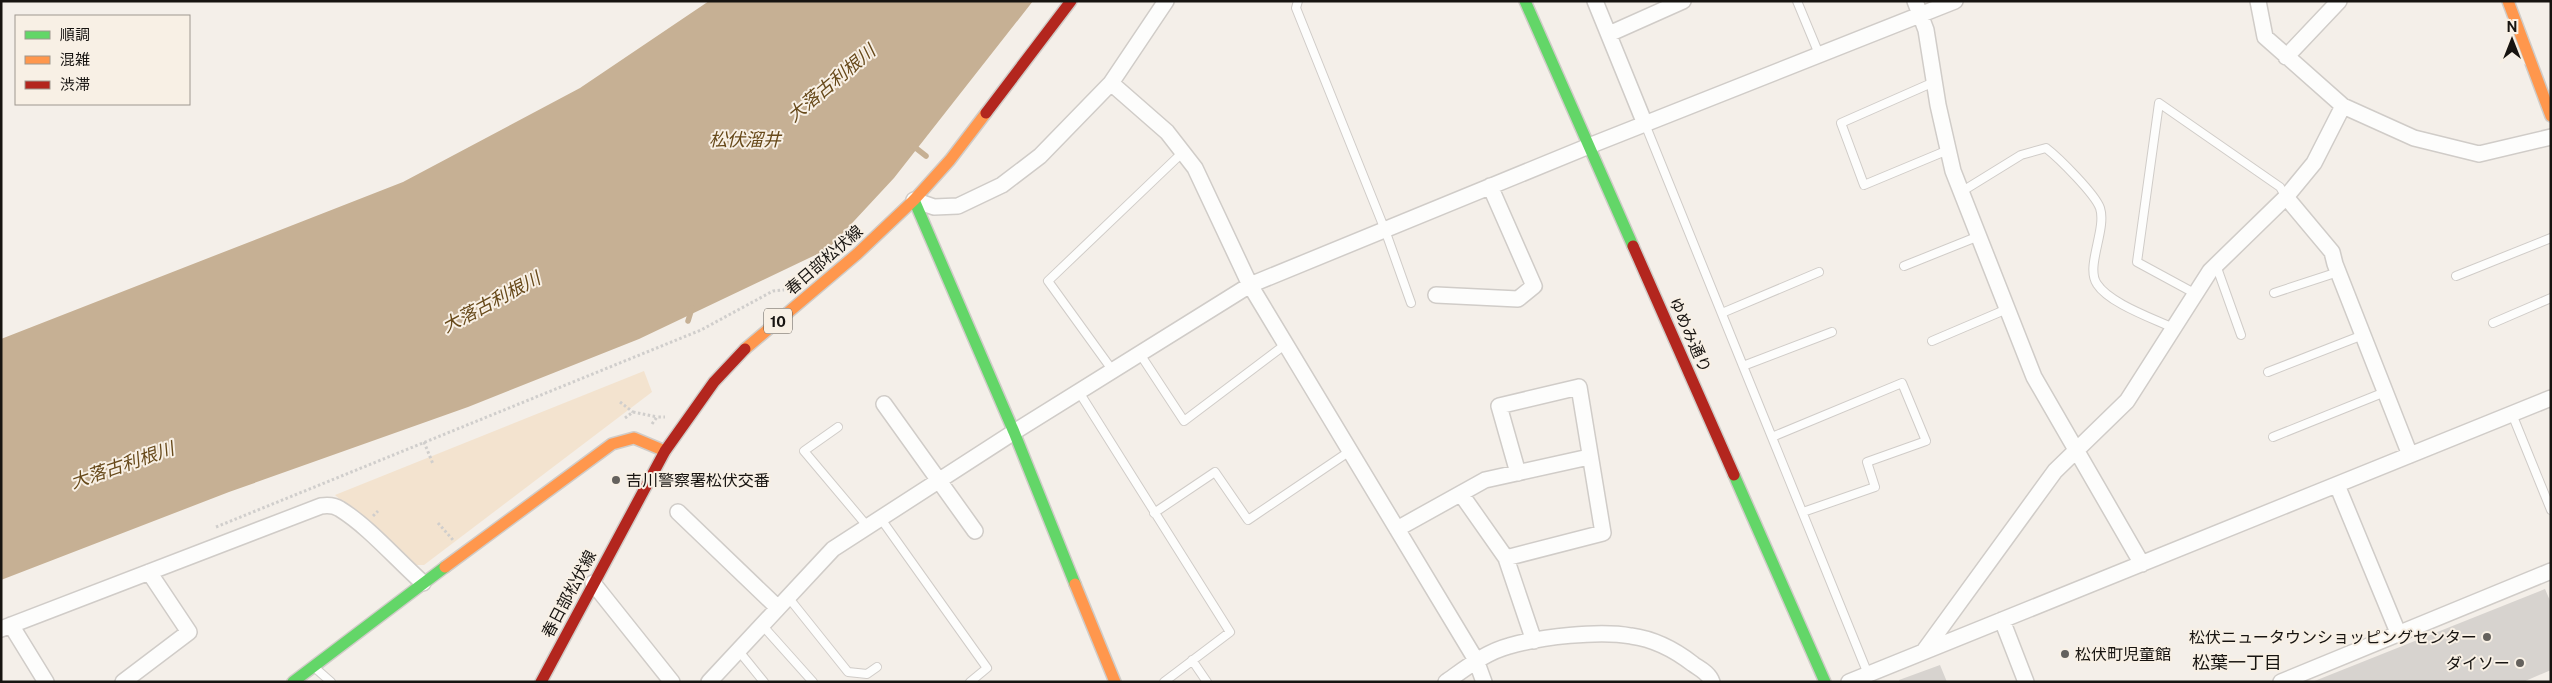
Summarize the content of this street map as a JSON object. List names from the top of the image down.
{
  "streets": {
    "street": ["春日部松伏線", "10", "ゆめみ通り"]
  },
  "districts": ["松葉一丁目"],
  "water": ["大落古利根川", "松伏溜井"],
  "places": [
    "吉川警察署松伏交番",
    "松伏ニュータウンショッピングセンター",
    "松伏町児童館",
    "ダイソー"
  ],
  "legend": ["順調", "混雑", "渋滞"],
  "north": "top"
}
